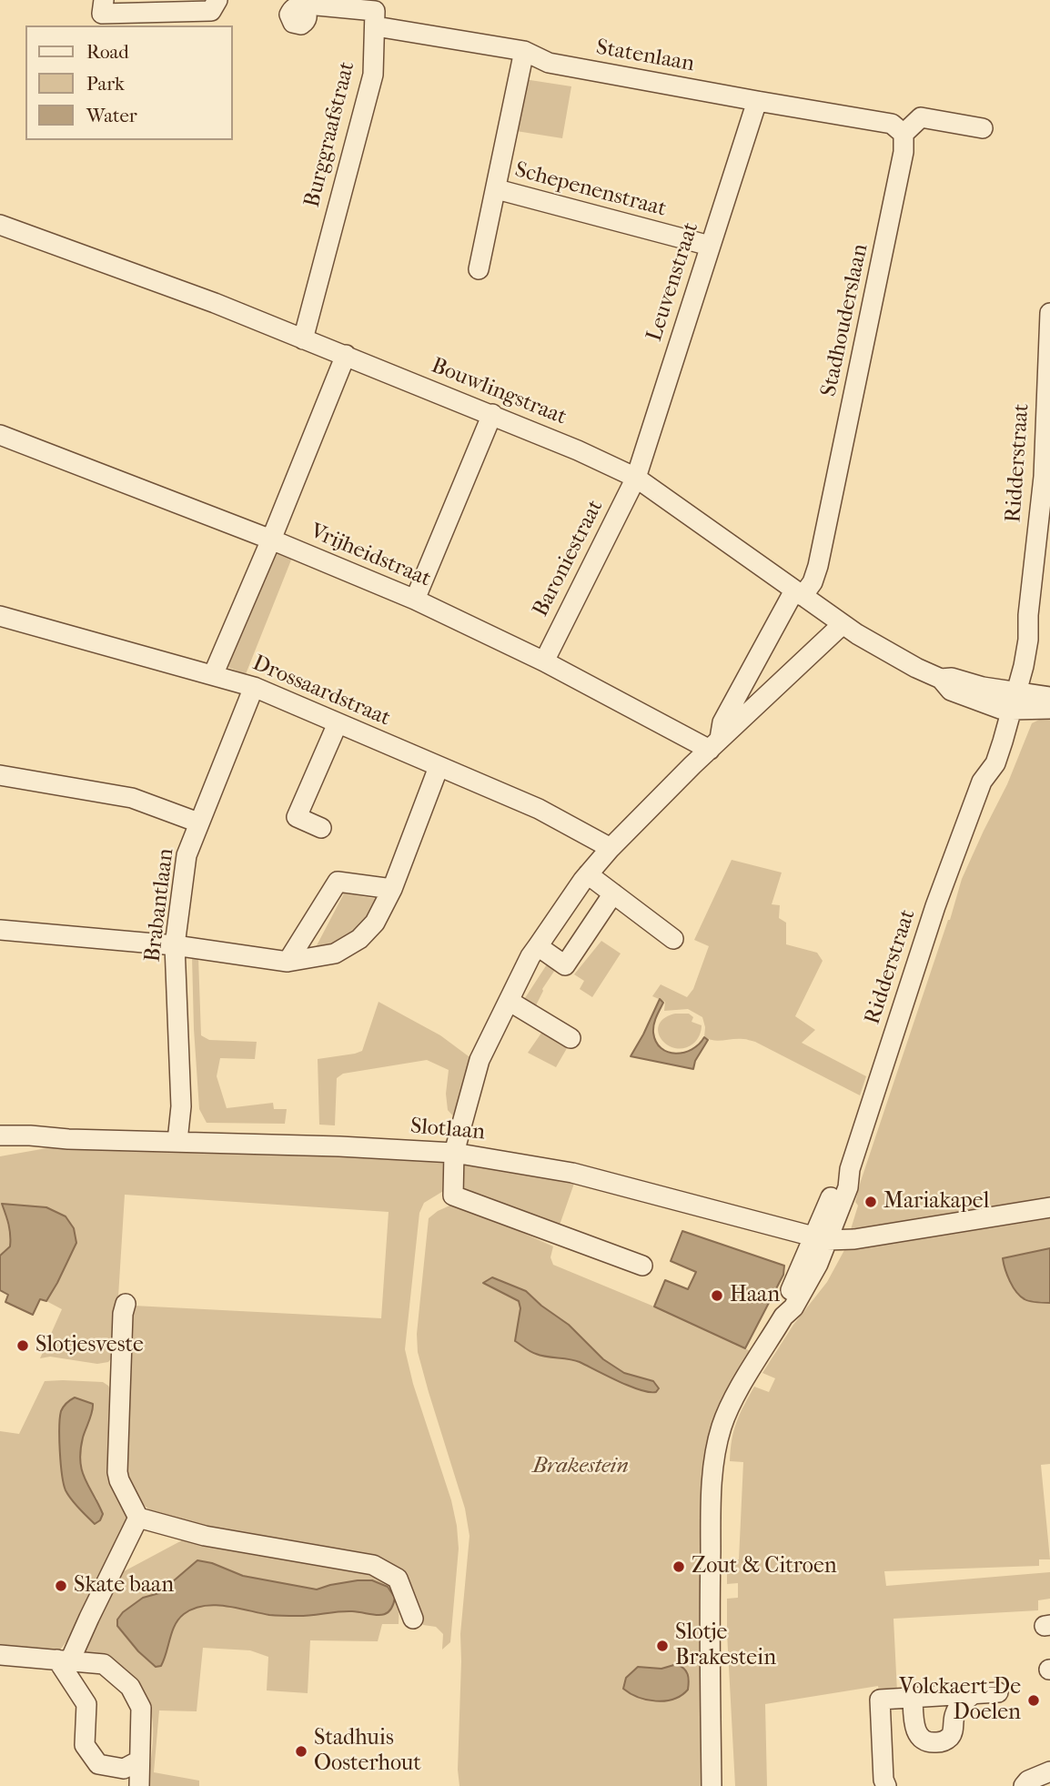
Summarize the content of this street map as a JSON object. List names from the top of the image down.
{
  "streets": {
    "street": [
      "Statenlaan",
      "Burggraafstraat",
      "Schepenenstraat",
      "Leuvenstraat",
      "Stadhouderslaan",
      "Bouwlingstraat",
      "Ridderstraat",
      "Vrijheidstraat",
      "Baroniestraat",
      "Drossaardstraat",
      "Brabantlaan",
      "Slotlaan"
    ]
  },
  "crossings": [
    ["Statenlaan", "Burggraafstraat"],
    ["Statenlaan", "Schepenenstraat"],
    ["Statenlaan", "Leuvenstraat"],
    ["Statenlaan", "Stadhouderslaan"],
    ["Burggraafstraat", "Bouwlingstraat"],
    ["Schepenenstraat", "Leuvenstraat"],
    ["Leuvenstraat", "Bouwlingstraat"],
    ["Leuvenstraat", "Baroniestraat"],
    ["Stadhouderslaan", "Bouwlingstraat"],
    ["Stadhouderslaan", "Vrijheidstraat"],
    ["Bouwlingstraat", "Ridderstraat"],
    ["Bouwlingstraat", "Baroniestraat"],
    ["Ridderstraat", "Slotlaan"],
    ["Vrijheidstraat", "Baroniestraat"],
    ["Drossaardstraat", "Brabantlaan"],
    ["Brabantlaan", "Slotlaan"]
  ],
  "parks": ["Brakestein"],
  "places": [
    "Mariakapel",
    "Haan",
    "Slotjesveste",
    "Zout & Citroen",
    "Skate baan",
    "Slotje Brakestein",
    "Volckaert-De Doelen",
    "Stadhuis Oosterhout"
  ],
  "legend": ["Road", "Park", "Water"]
}
